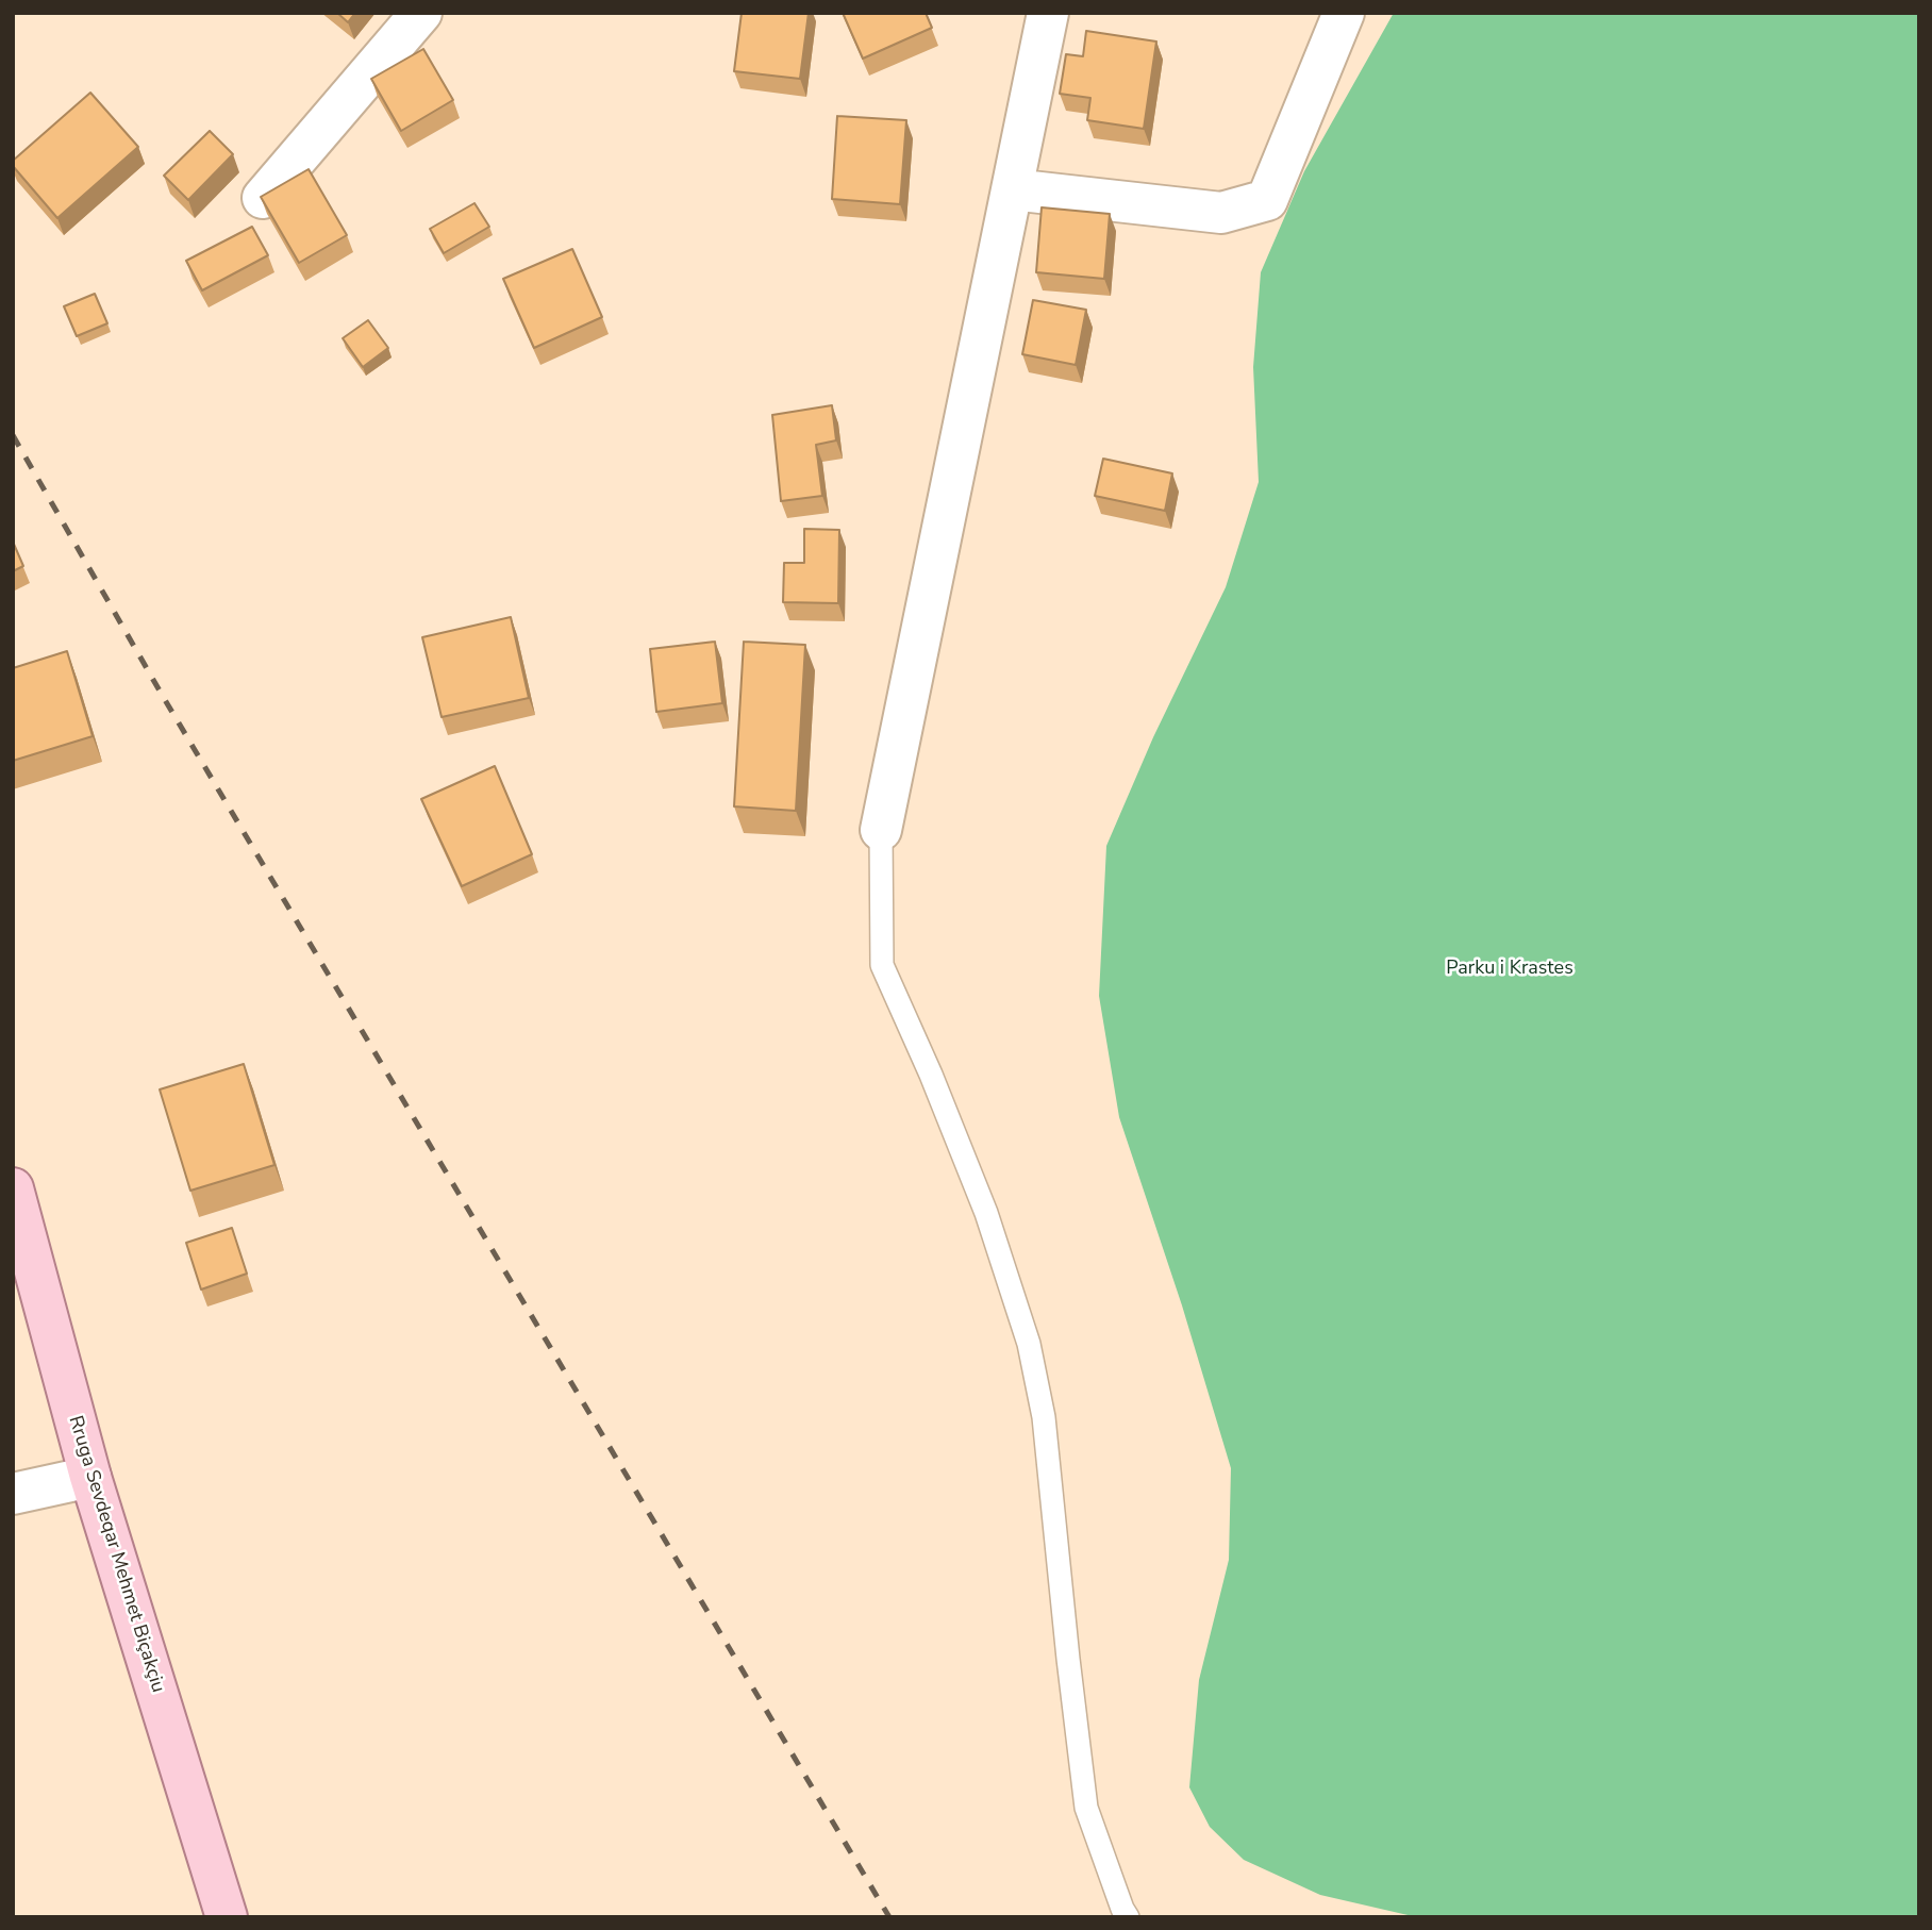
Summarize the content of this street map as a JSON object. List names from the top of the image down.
{
  "streets": {
    "main road": ["Rruga Sevdeqar Mehmet Biçakçiu"]
  },
  "parks": ["Parku i Krastes"]
}
